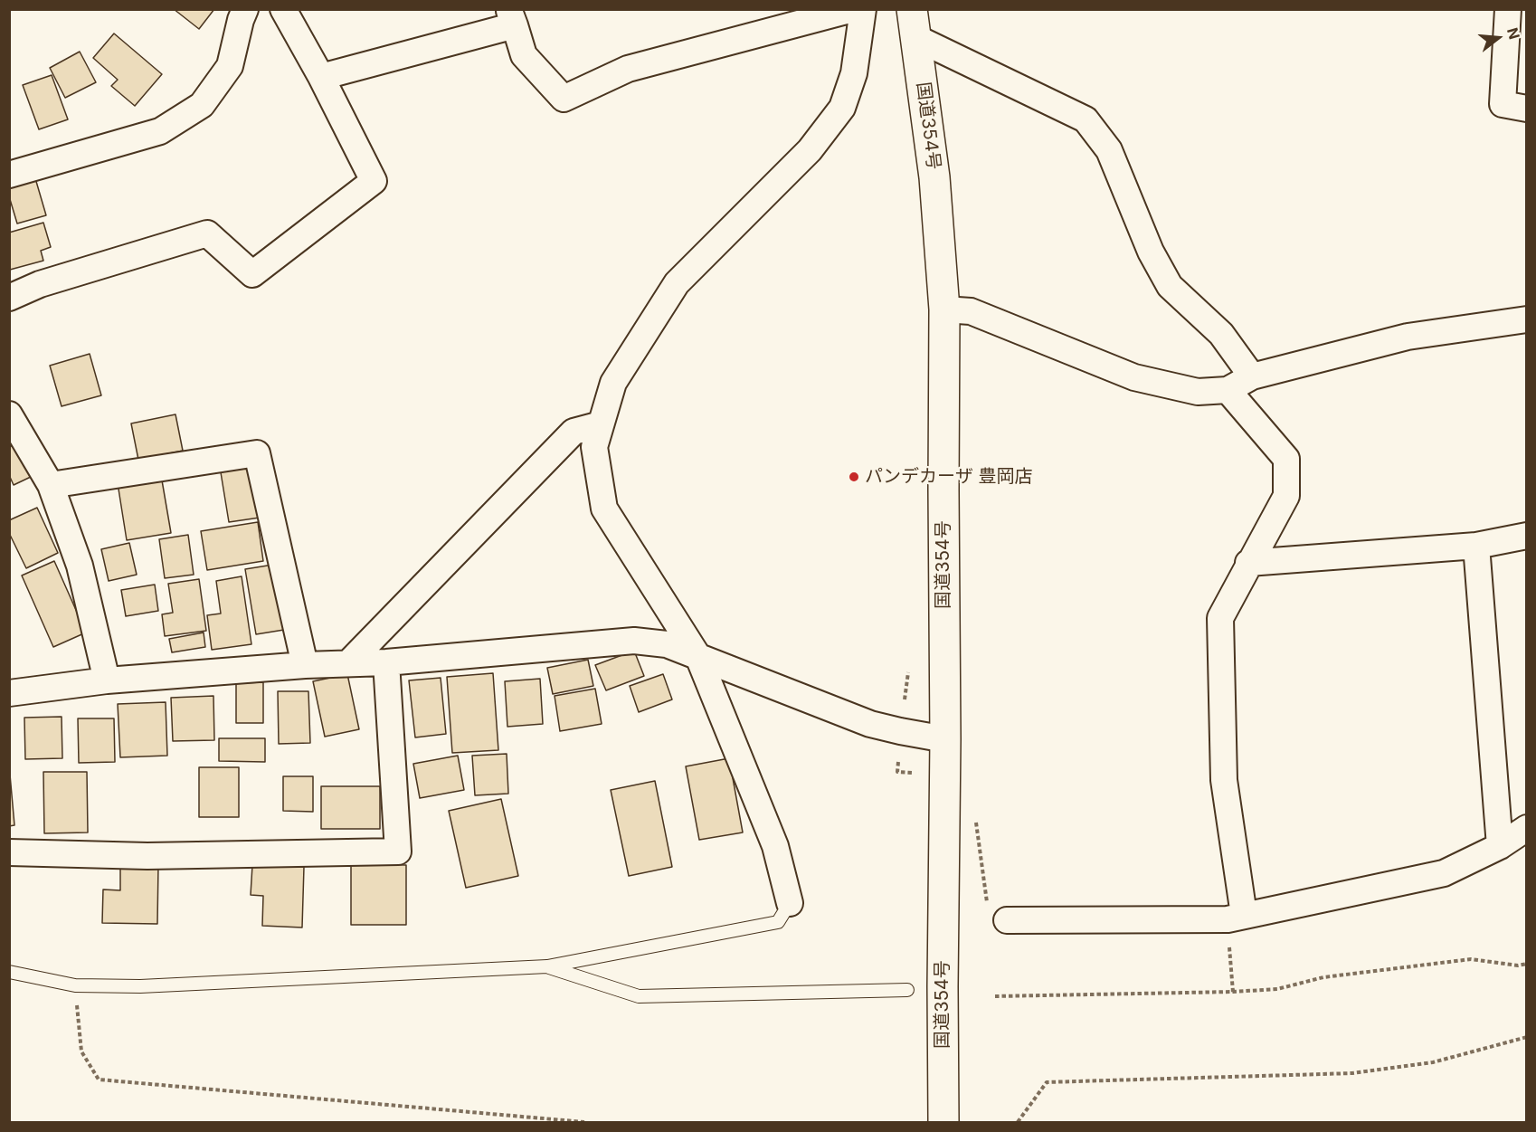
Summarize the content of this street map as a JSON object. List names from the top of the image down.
{
  "streets": {
    "highway": ["国道354号"]
  },
  "places": ["パンデカーザ 豊岡店"],
  "north": "right"
}
